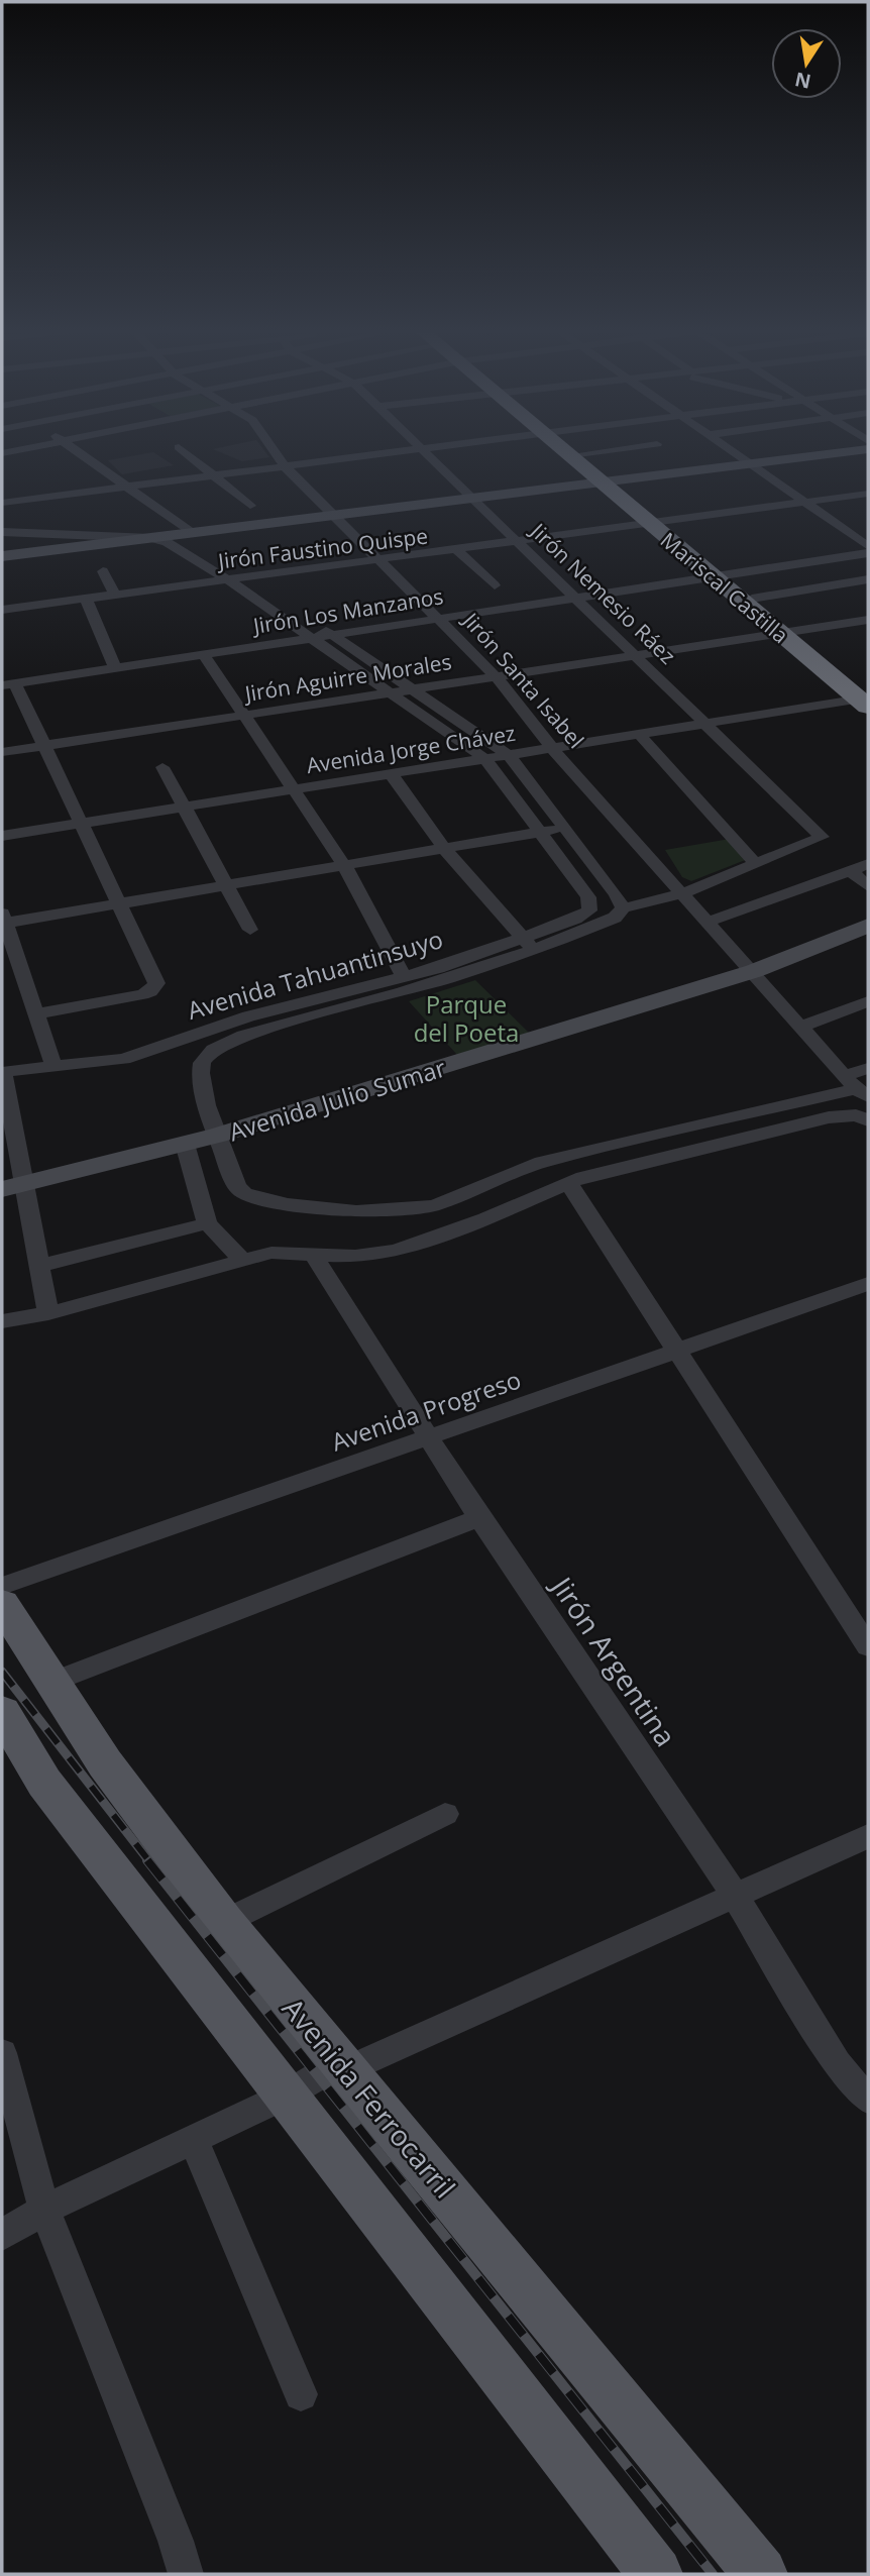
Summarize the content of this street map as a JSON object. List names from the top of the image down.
{
  "streets": {
    "highway": ["Mariscal Castilla"],
    "main road": ["Avenida Julio Sumar", "Avenida Ferrocarril"],
    "street": [
      "Jirón Faustino Quispe",
      "Jirón Nemesio Ráez",
      "Jirón Los Manzanos",
      "Jirón Aguirre Morales",
      "Jirón Santa Isabel",
      "Avenida Jorge Chávez",
      "Avenida Tahuantinsuyo",
      "Avenida Progreso",
      "Jirón Argentina"
    ]
  },
  "crossings": [
    ["Jirón Faustino Quispe", "Mariscal Castilla"],
    ["Jirón Faustino Quispe", "Jirón Nemesio Ráez"],
    ["Jirón Faustino Quispe", "Jirón Santa Isabel"],
    ["Mariscal Castilla", "Jirón Los Manzanos"],
    ["Mariscal Castilla", "Jirón Aguirre Morales"],
    ["Mariscal Castilla", "Avenida Jorge Chávez"],
    ["Jirón Nemesio Ráez", "Jirón Los Manzanos"],
    ["Jirón Nemesio Ráez", "Jirón Aguirre Morales"],
    ["Jirón Nemesio Ráez", "Avenida Jorge Chávez"],
    ["Jirón Los Manzanos", "Jirón Santa Isabel"],
    ["Jirón Aguirre Morales", "Jirón Santa Isabel"],
    ["Jirón Santa Isabel", "Avenida Jorge Chávez"],
    ["Jirón Santa Isabel", "Avenida Julio Sumar"],
    ["Avenida Progreso", "Jirón Argentina"]
  ],
  "parks": ["Parque del Poeta"],
  "north": "bottom"
}
